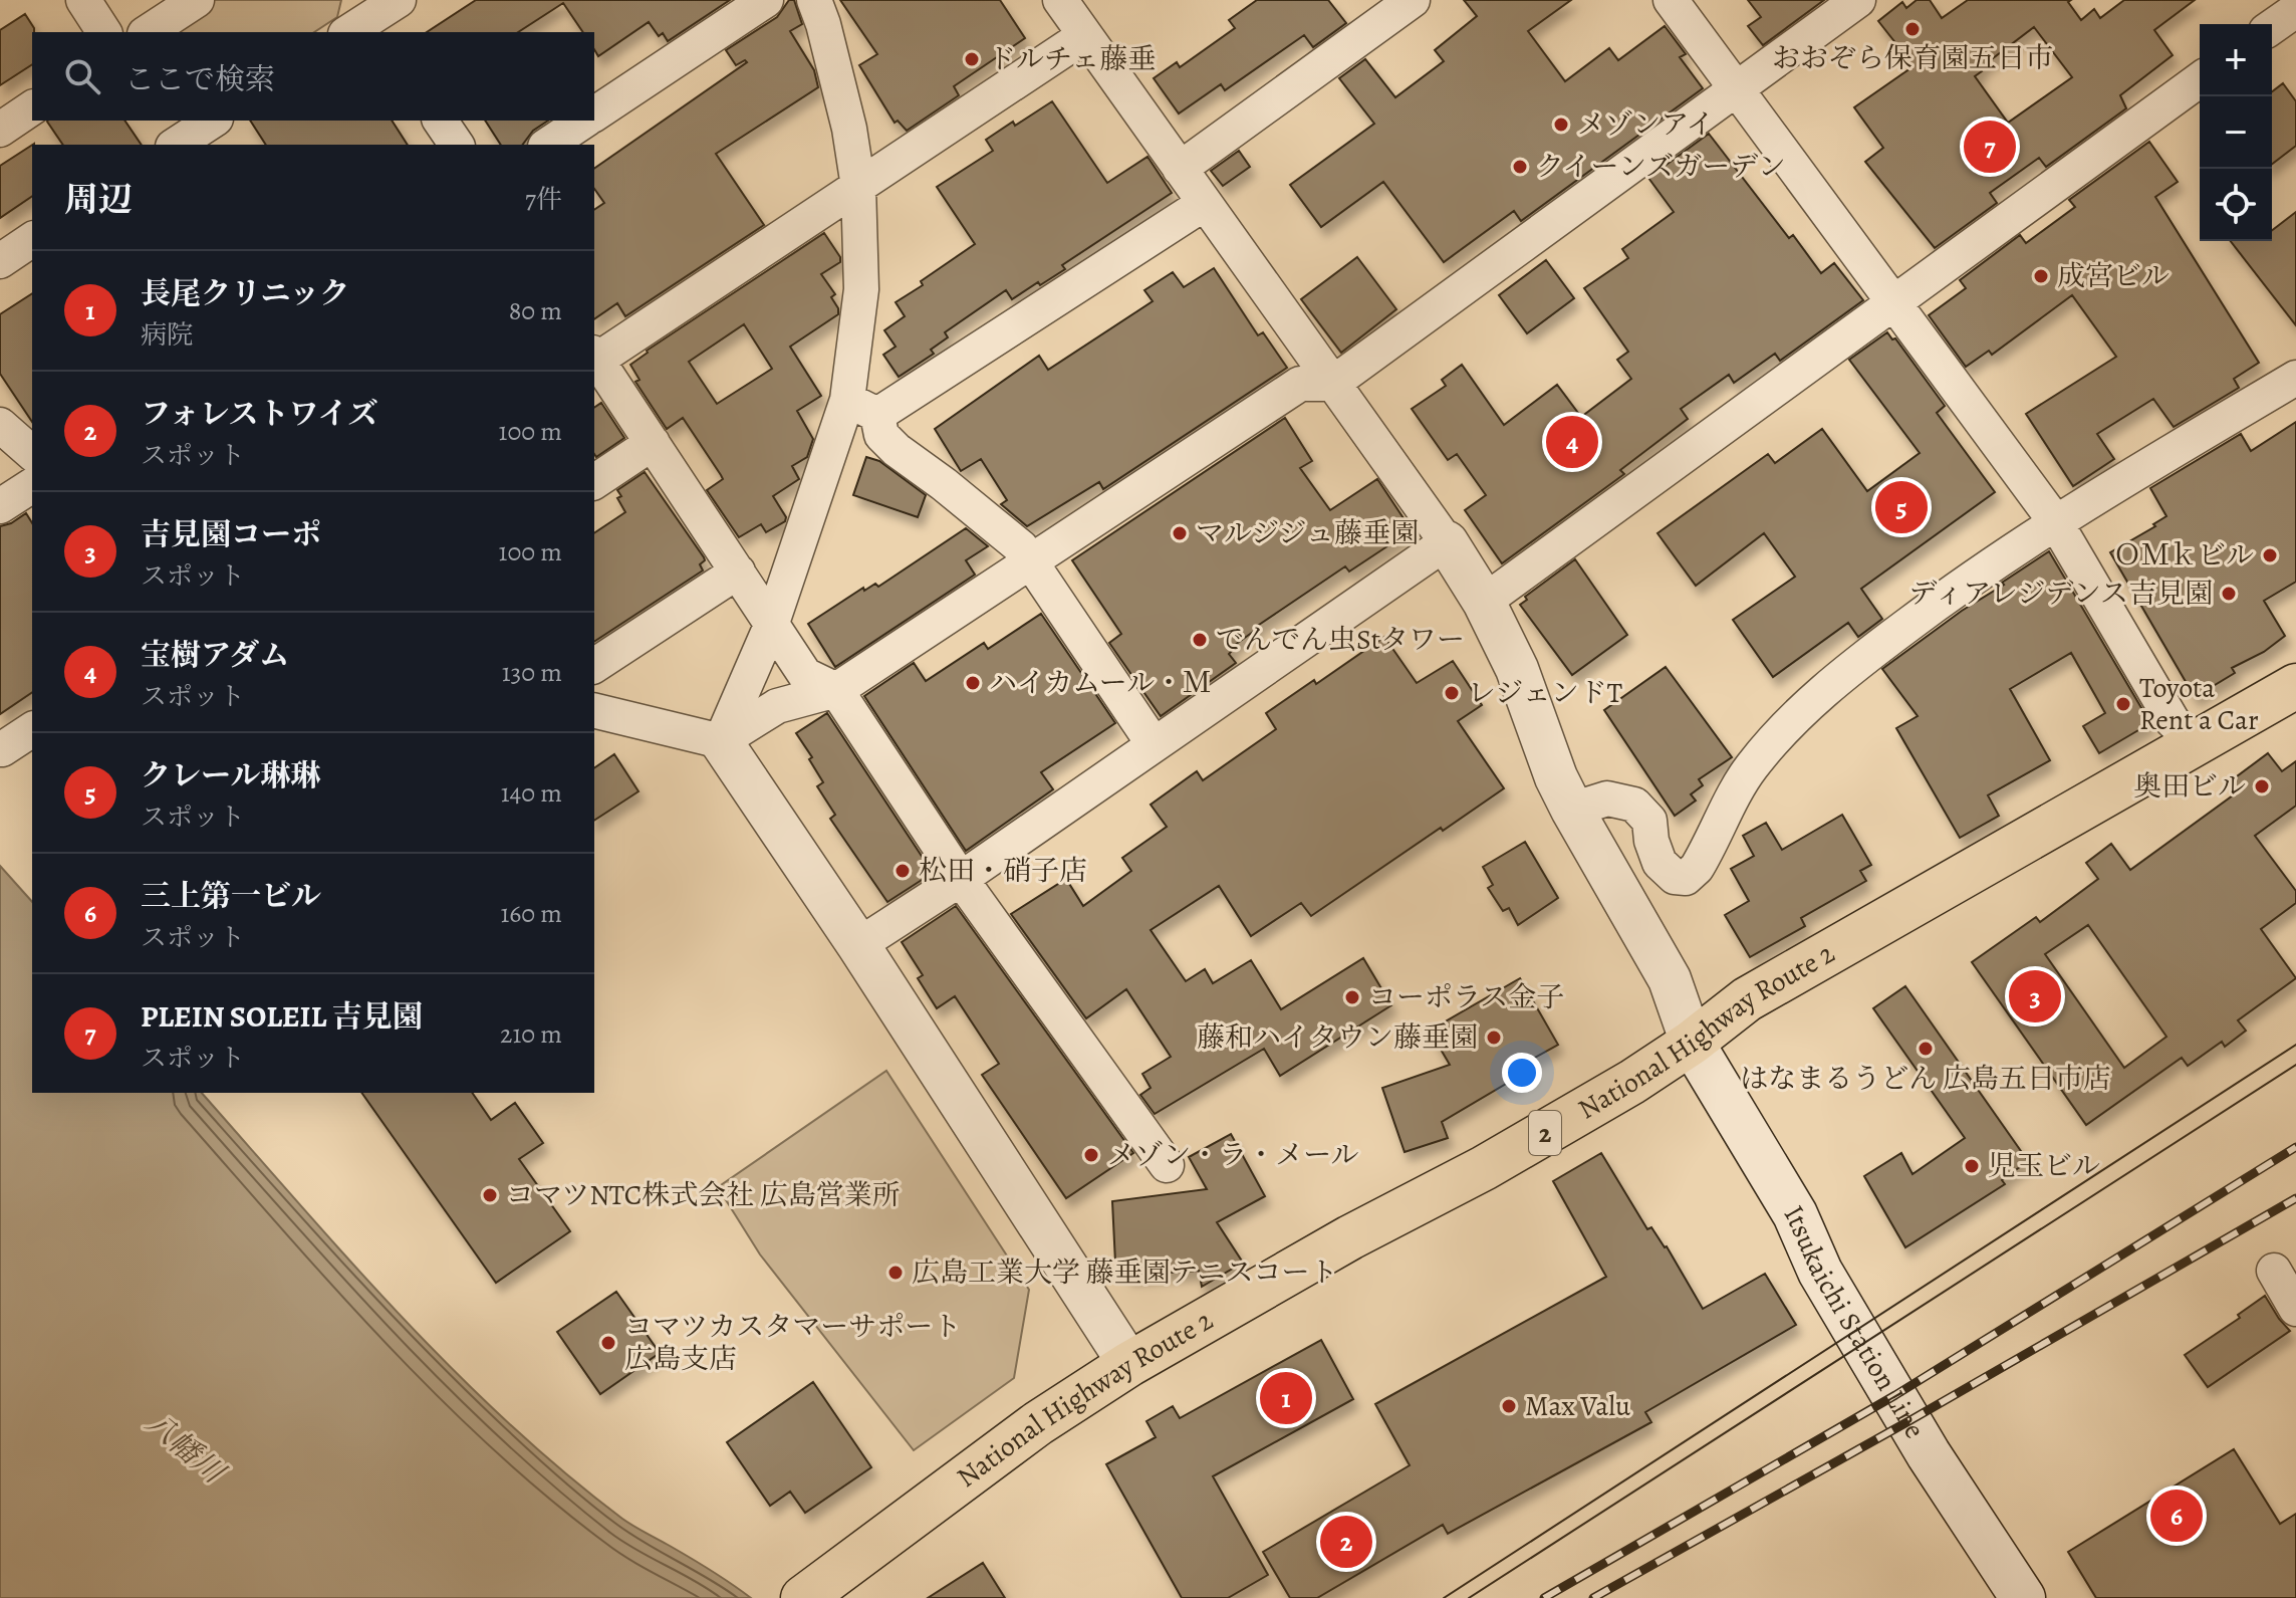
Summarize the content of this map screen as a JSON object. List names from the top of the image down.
{
  "streets": {
    "highway": ["National Highway Route 2", "2"],
    "main road": ["Itsukaichi Station Line"]
  },
  "crossings": [
    ["National Highway Route 2", "Itsukaichi Station Line"]
  ],
  "water": ["八幡川"],
  "places": [
    "おおぞら保育園五日市",
    "ドルチェ藤垂",
    "メゾンアイ",
    "クイーンズガーデン",
    "成宮ビル",
    "マルジジュ藤垂園",
    "ＯＭｋビル",
    "ディアレジデンス吉見園",
    "でんでん虫Stタワー",
    "ハイカムール・Ｍ",
    "レジェンドT",
    "Toyota Rent a Car",
    "奥田ビル",
    "松田・硝子店",
    "コーポラス金子",
    "藤和ハイタウン藤垂園",
    "はなまるうどん 広島五日市店",
    "メゾン・ラ・メール",
    "児玉ビル",
    "コマツNTC株式会社 広島営業所",
    "広島工業大学 藤垂園テニスコート",
    "コマツカスタマーサポート 広島支店",
    "Max Valu"
  ],
  "page": {
    "map_buttons": ["+", "−"],
    "search": "ここで検索",
    "pins": [
      "7",
      "4",
      "5",
      "3",
      "1",
      "6",
      "2"
    ],
    "heading": ["周辺", "7件"],
    "list": [
      {
        "mark": "1",
        "name": "長尾クリニック",
        "note": "病院",
        "value": "80 m"
      },
      {
        "mark": "2",
        "name": "フォレストワイズ",
        "note": "スポット",
        "value": "100 m"
      },
      {
        "mark": "3",
        "name": "吉見園コーポ",
        "note": "スポット",
        "value": "100 m"
      },
      {
        "mark": "4",
        "name": "宝樹アダム",
        "note": "スポット",
        "value": "130 m"
      },
      {
        "mark": "5",
        "name": "クレール琳琳",
        "note": "スポット",
        "value": "140 m"
      },
      {
        "mark": "6",
        "name": "三上第一ビル",
        "note": "スポット",
        "value": "160 m"
      },
      {
        "mark": "7",
        "name": "PLEIN SOLEIL 吉見園",
        "note": "スポット",
        "value": "210 m"
      }
    ]
  }
}
